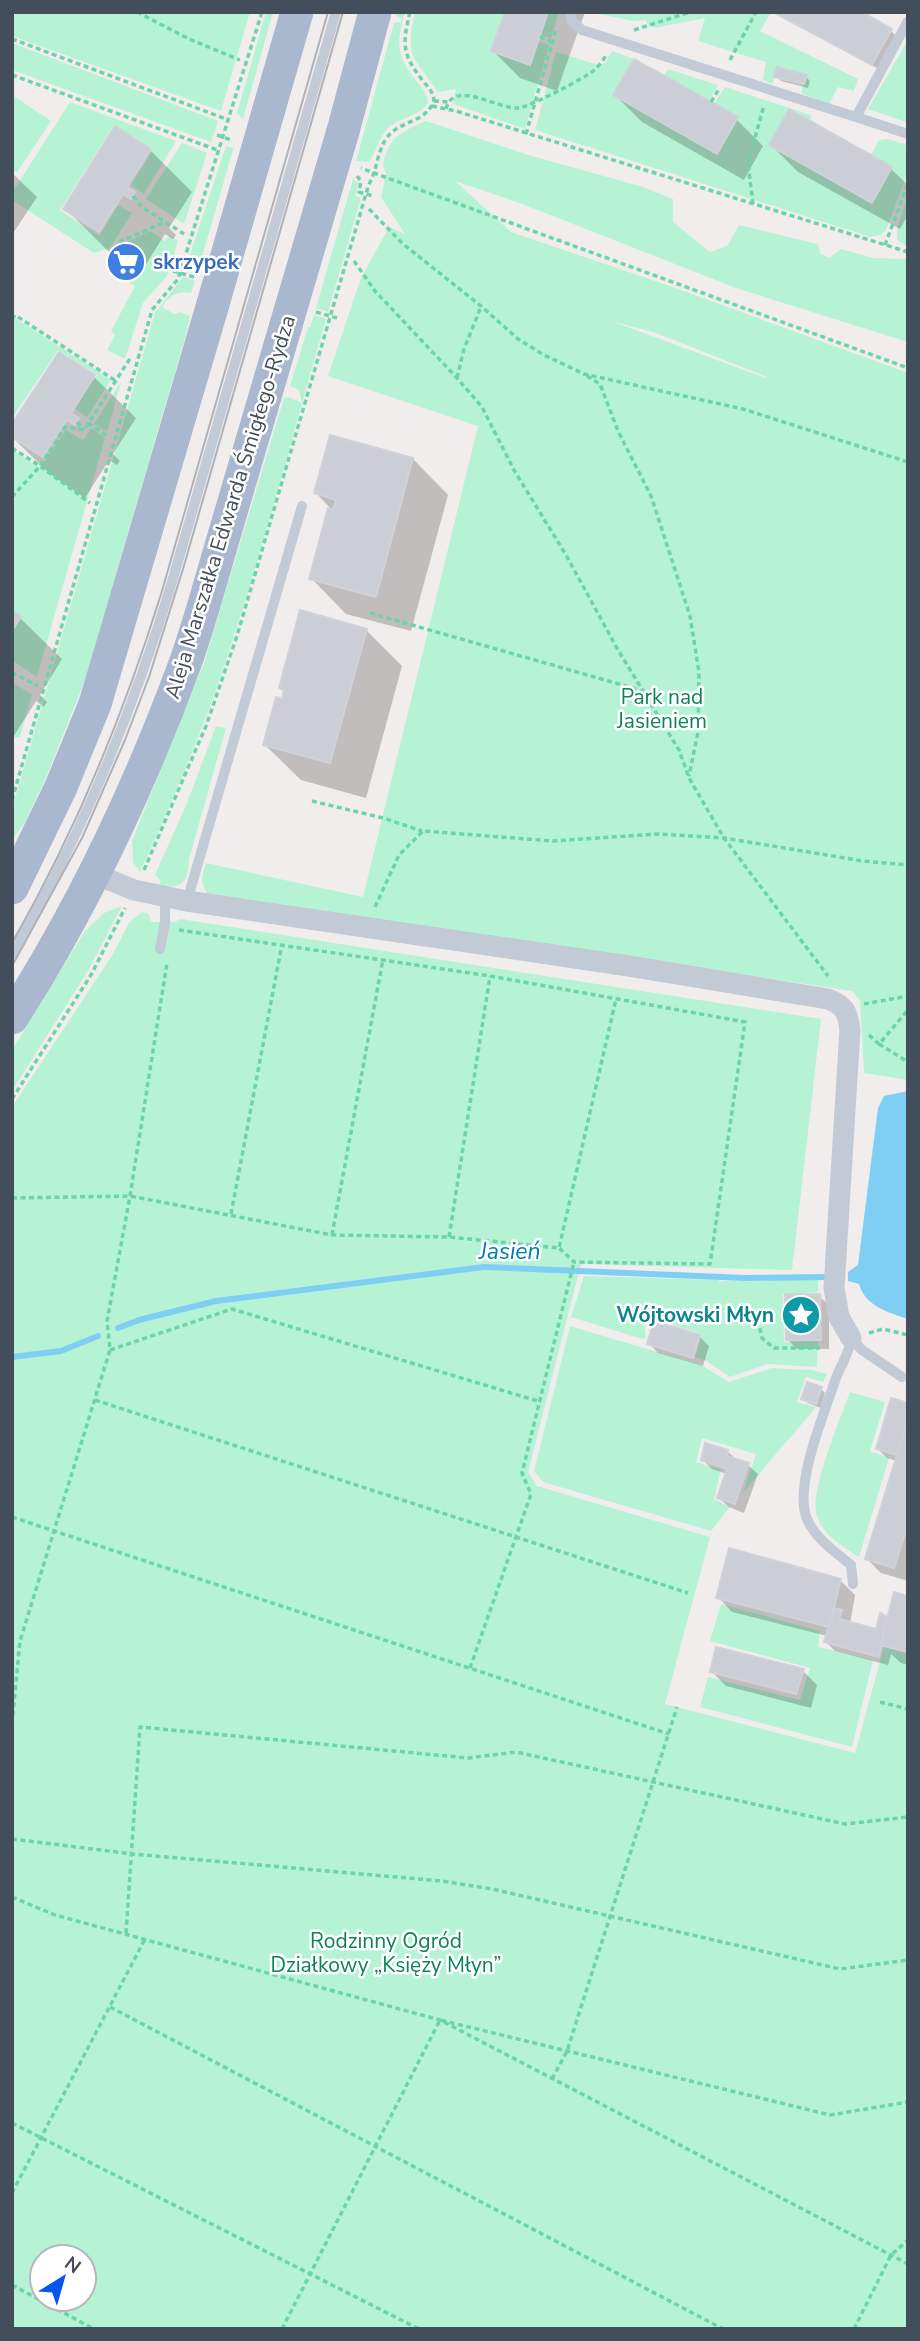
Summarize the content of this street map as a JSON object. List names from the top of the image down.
{
  "streets": {
    "main road": ["Aleja Marszałka Edwarda Śmigłego-Rydza"]
  },
  "water": ["Jasień"],
  "parks": ["Park nad Jasieniem", "Rodzinny Ogród Działkowy „Księży Młyn”"],
  "places": {
    "supermarket": ["skrzypek"],
    "place": ["Wójtowski Młyn"]
  },
  "north": "top right"
}
